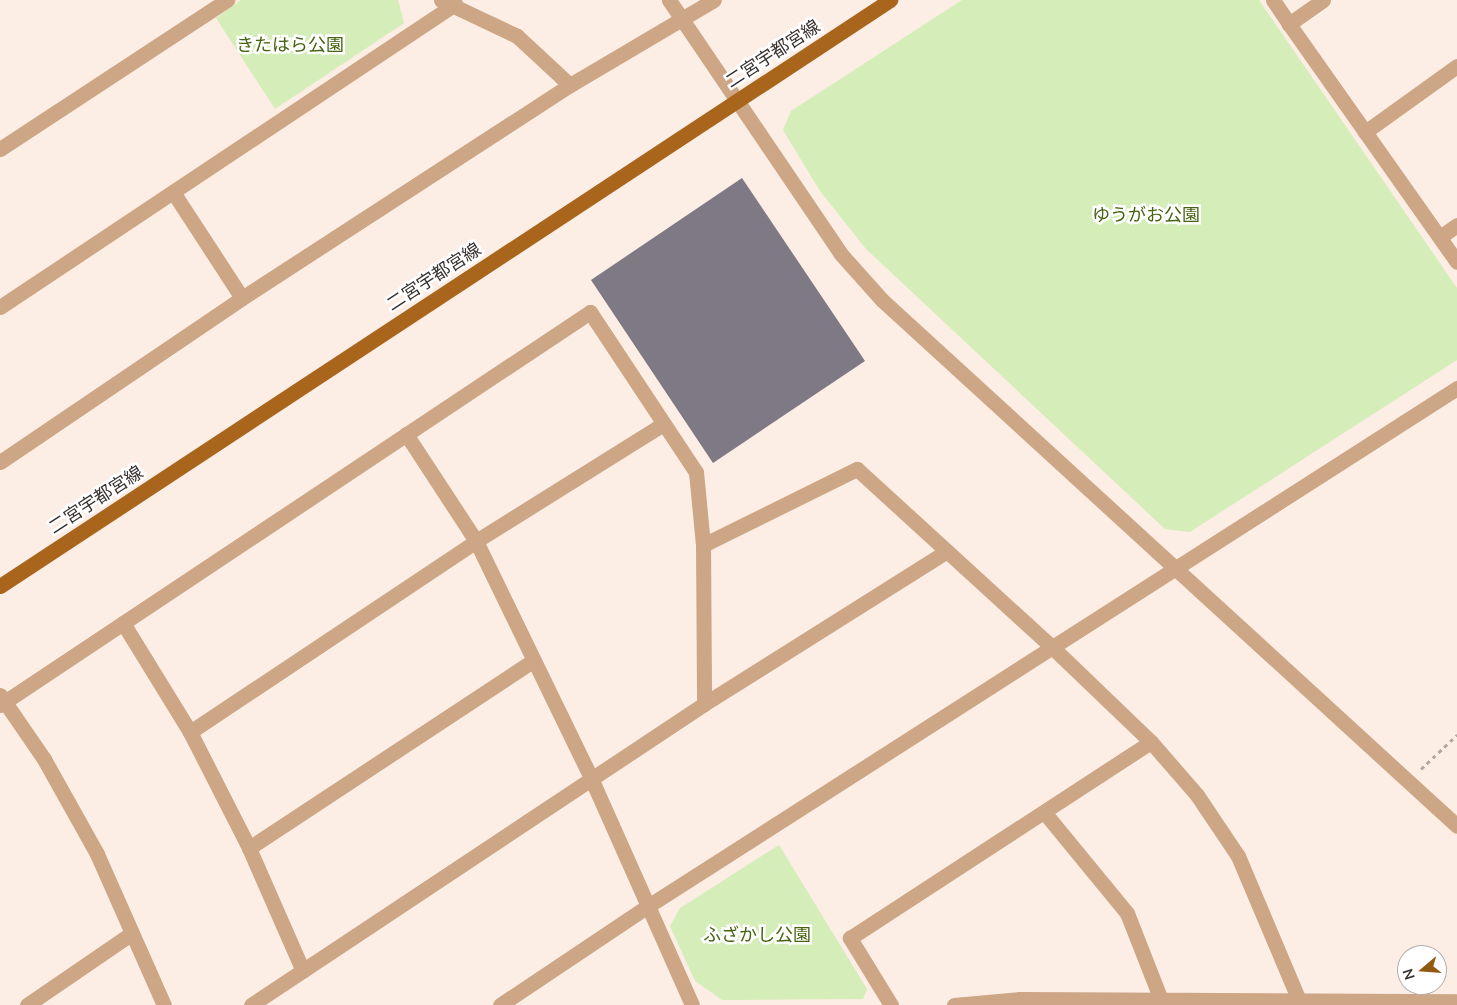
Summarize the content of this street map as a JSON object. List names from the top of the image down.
{
  "streets": {
    "main road": ["二宮宇都宮線"]
  },
  "parks": ["きたはら公園", "ゆうがお公園", "ふざかし公園"],
  "north": "left"
}
